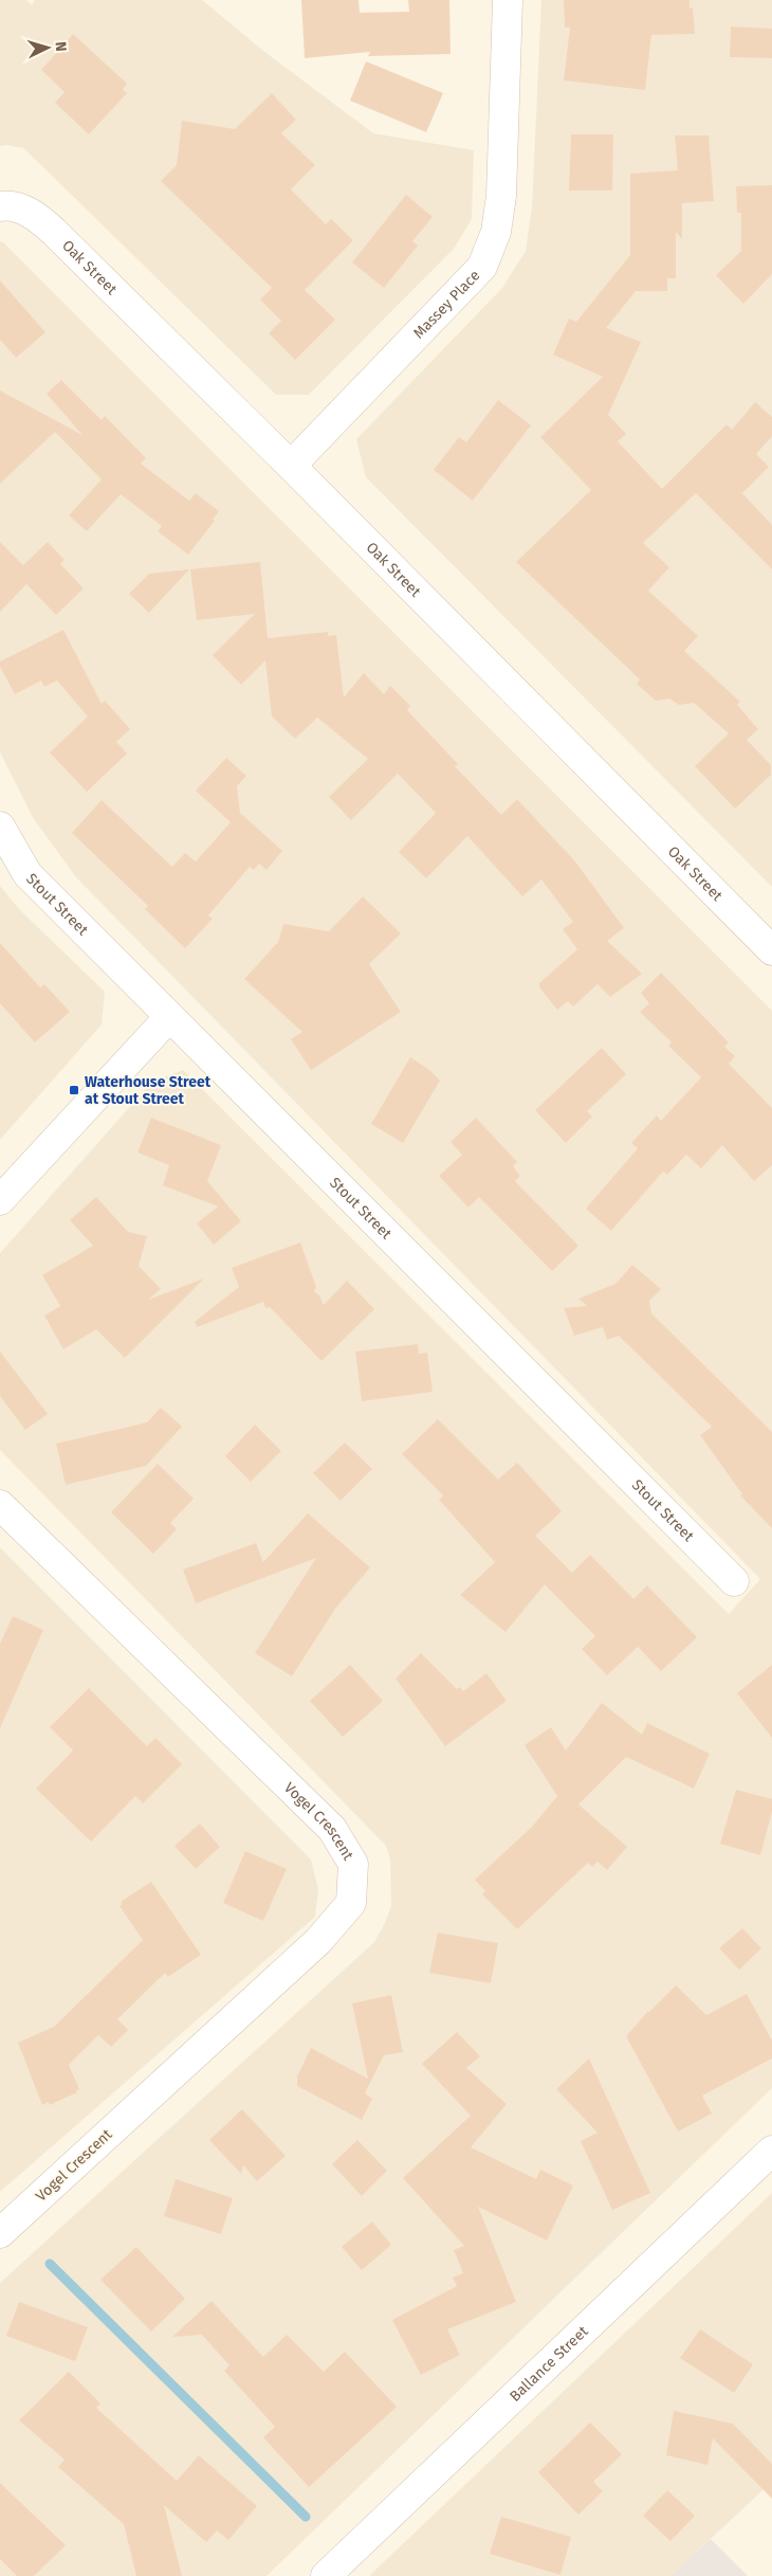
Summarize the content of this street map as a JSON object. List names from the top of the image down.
{
  "streets": {
    "street": [
      "Oak Street",
      "Massey Place",
      "Stout Street",
      "Vogel Crescent",
      "Ballance Street"
    ]
  },
  "crossings": [
    ["Oak Street", "Massey Place"]
  ],
  "places": {
    "transit": ["Waterhouse Street at Stout Street"]
  },
  "north": "right"
}
